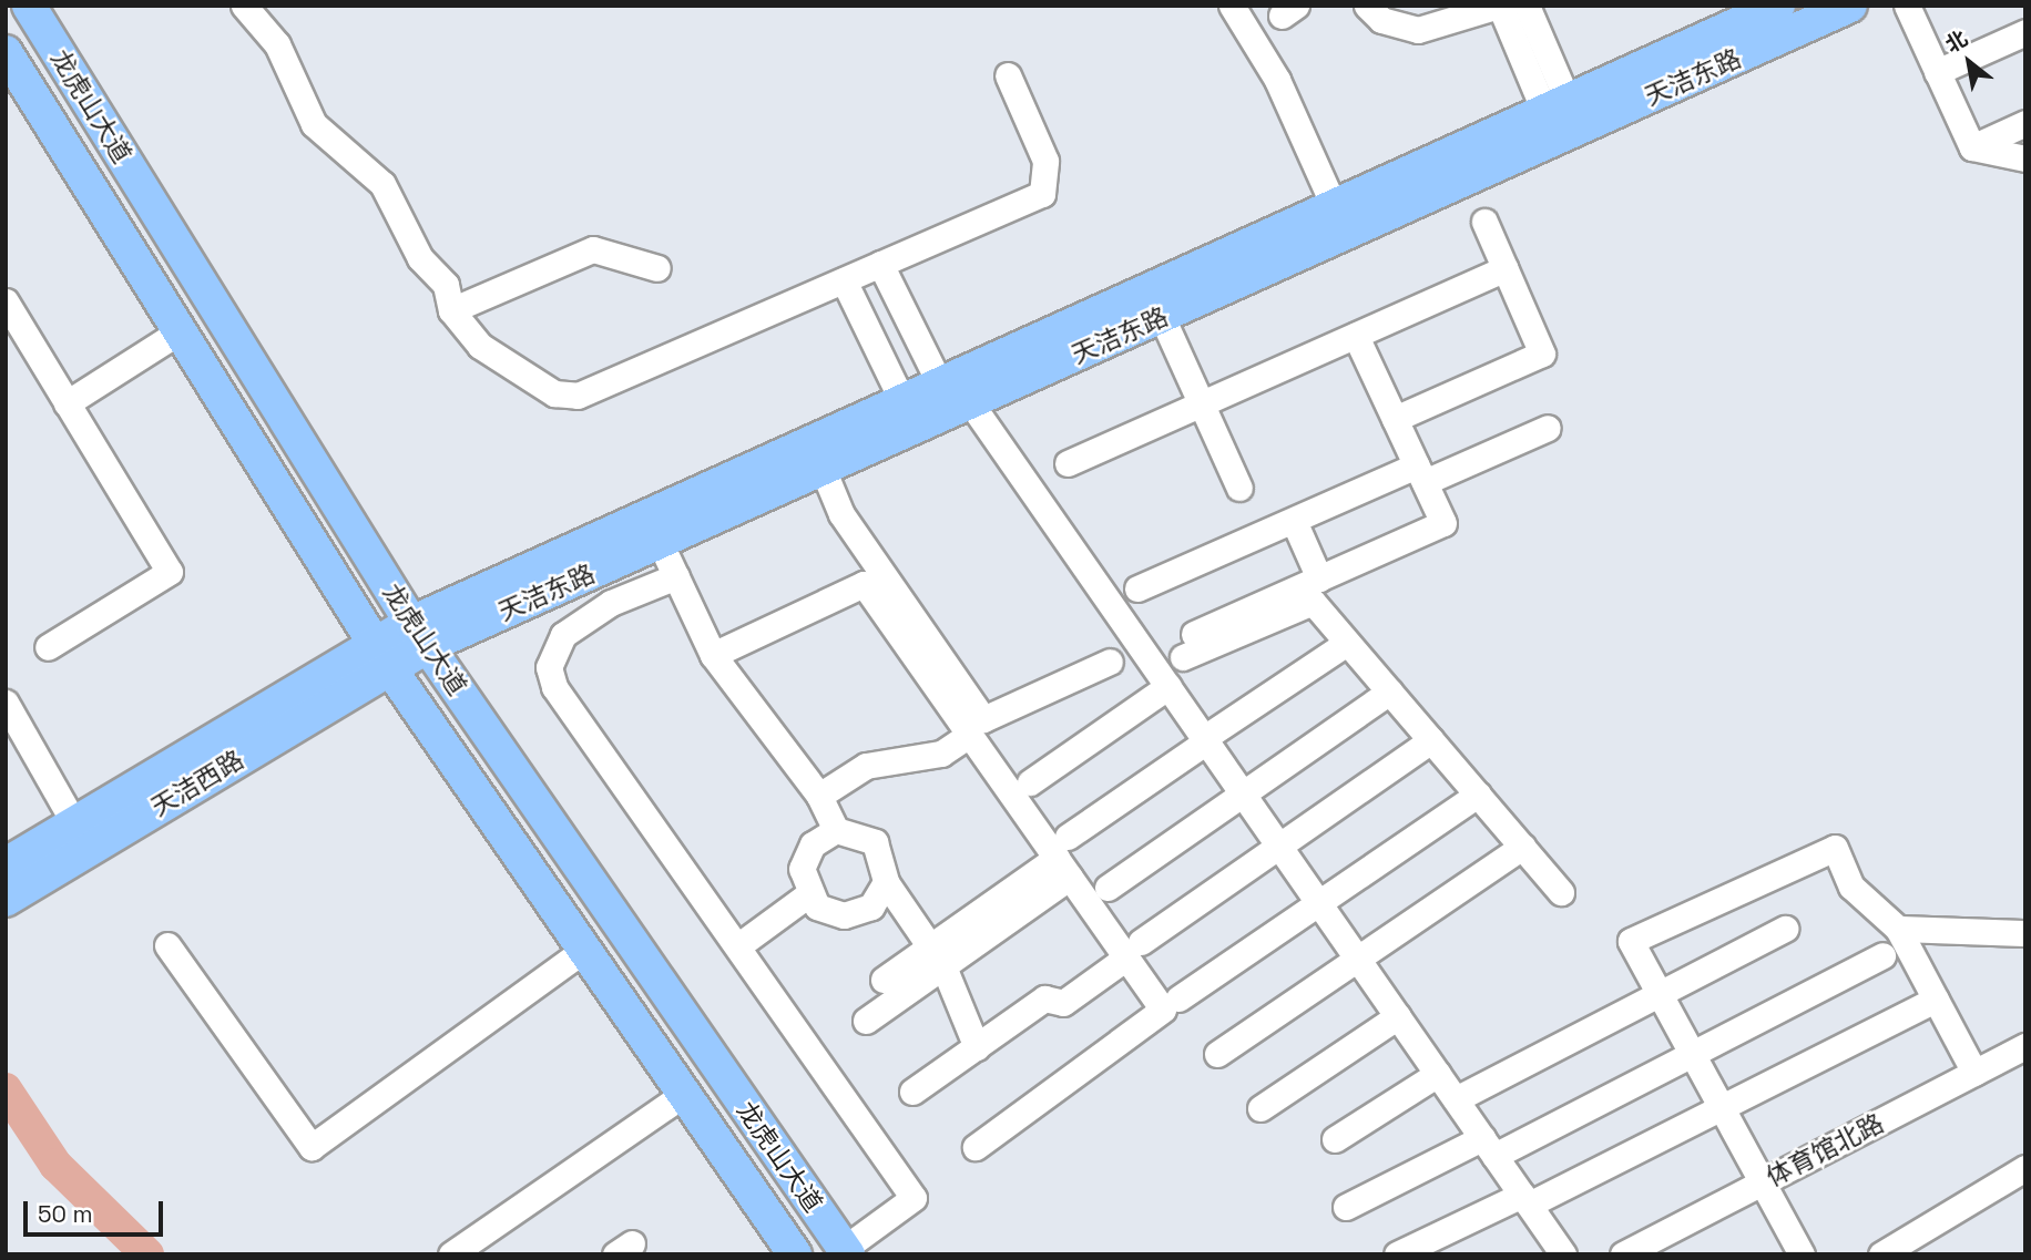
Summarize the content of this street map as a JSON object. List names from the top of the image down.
{
  "streets": {
    "main road": ["天洁东路", "龙虎山大道", "天洁西路"],
    "street": ["体育馆北路"]
  },
  "crossings": [
    ["天洁东路", "龙虎山大道"],
    ["天洁东路", "天洁西路"],
    ["龙虎山大道", "天洁西路"]
  ],
  "scale_bar": "50 m",
  "north": "top left"
}
